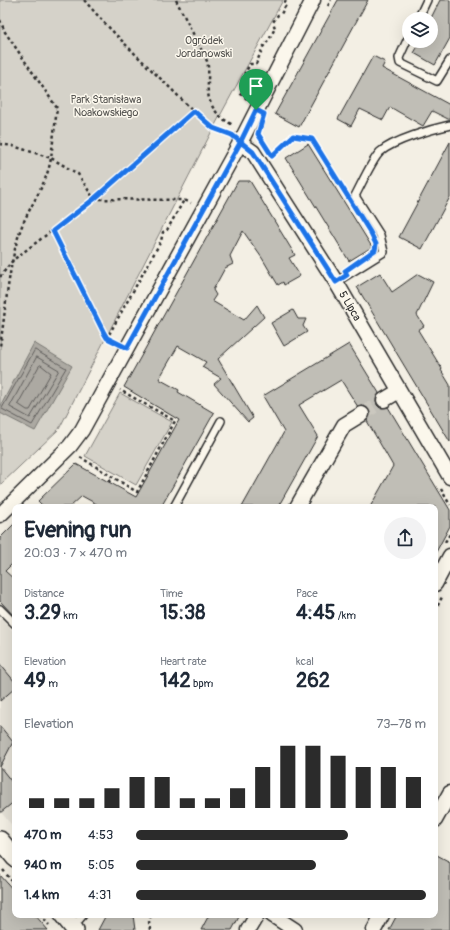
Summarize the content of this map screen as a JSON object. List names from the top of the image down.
{
  "streets": {
    "street": ["5 Lipca"]
  },
  "parks": ["Ogródek Jordanowski", "Park Stanisława Noakowskiego"],
  "page": {
    "heading": ["Evening run", "20:03 · 7 × 470 m"],
    "stats": [
      ["Distance", "3.29 km"],
      ["Time", "15:38"],
      ["Pace", "4:45 /km"],
      ["Elevation", "49 m"],
      ["Heart rate", "142 bpm"],
      ["kcal", "262"]
    ],
    "chart": ["Elevation", "73–78 m"],
    "list": [
      {
        "name": "470 m",
        "note": "4:53"
      },
      {
        "name": "940 m",
        "note": "5:05"
      },
      {
        "name": "1.4 km",
        "note": "4:31"
      }
    ]
  }
}
